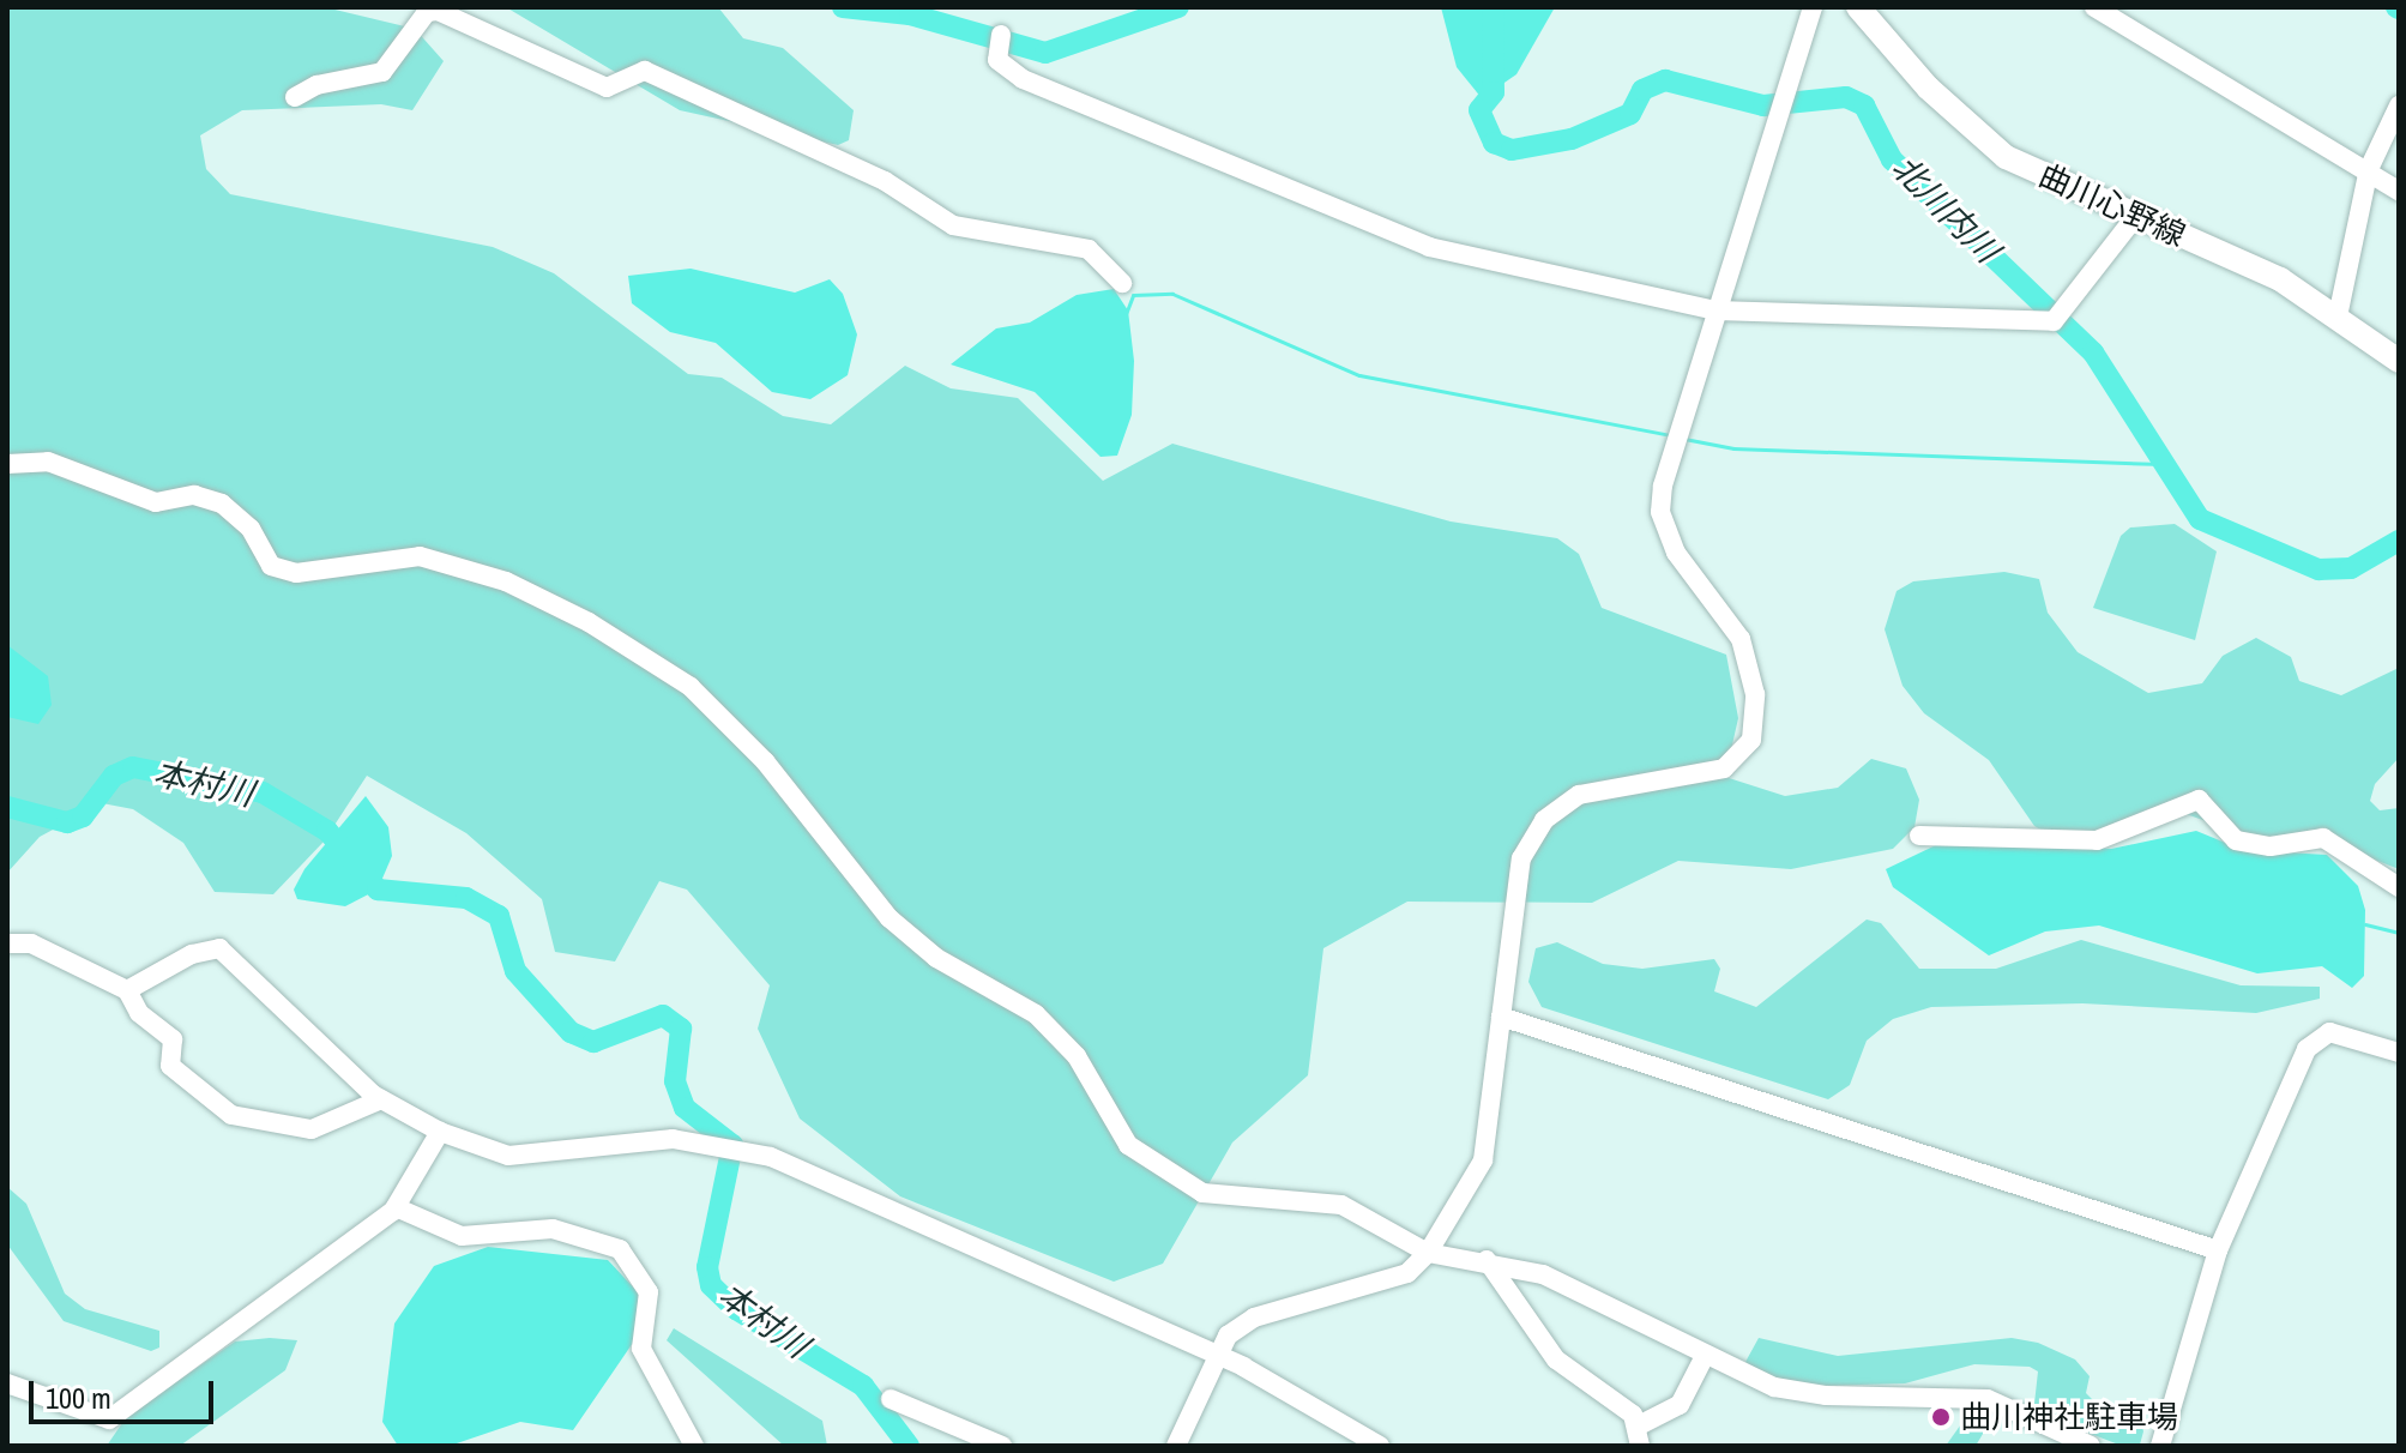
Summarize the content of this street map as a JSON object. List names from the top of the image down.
{
  "streets": {
    "main road": ["曲川心野線"]
  },
  "water": ["北川内川", "本村川"],
  "places": ["曲川神社駐車場"],
  "scale_bar": "100 m"
}
